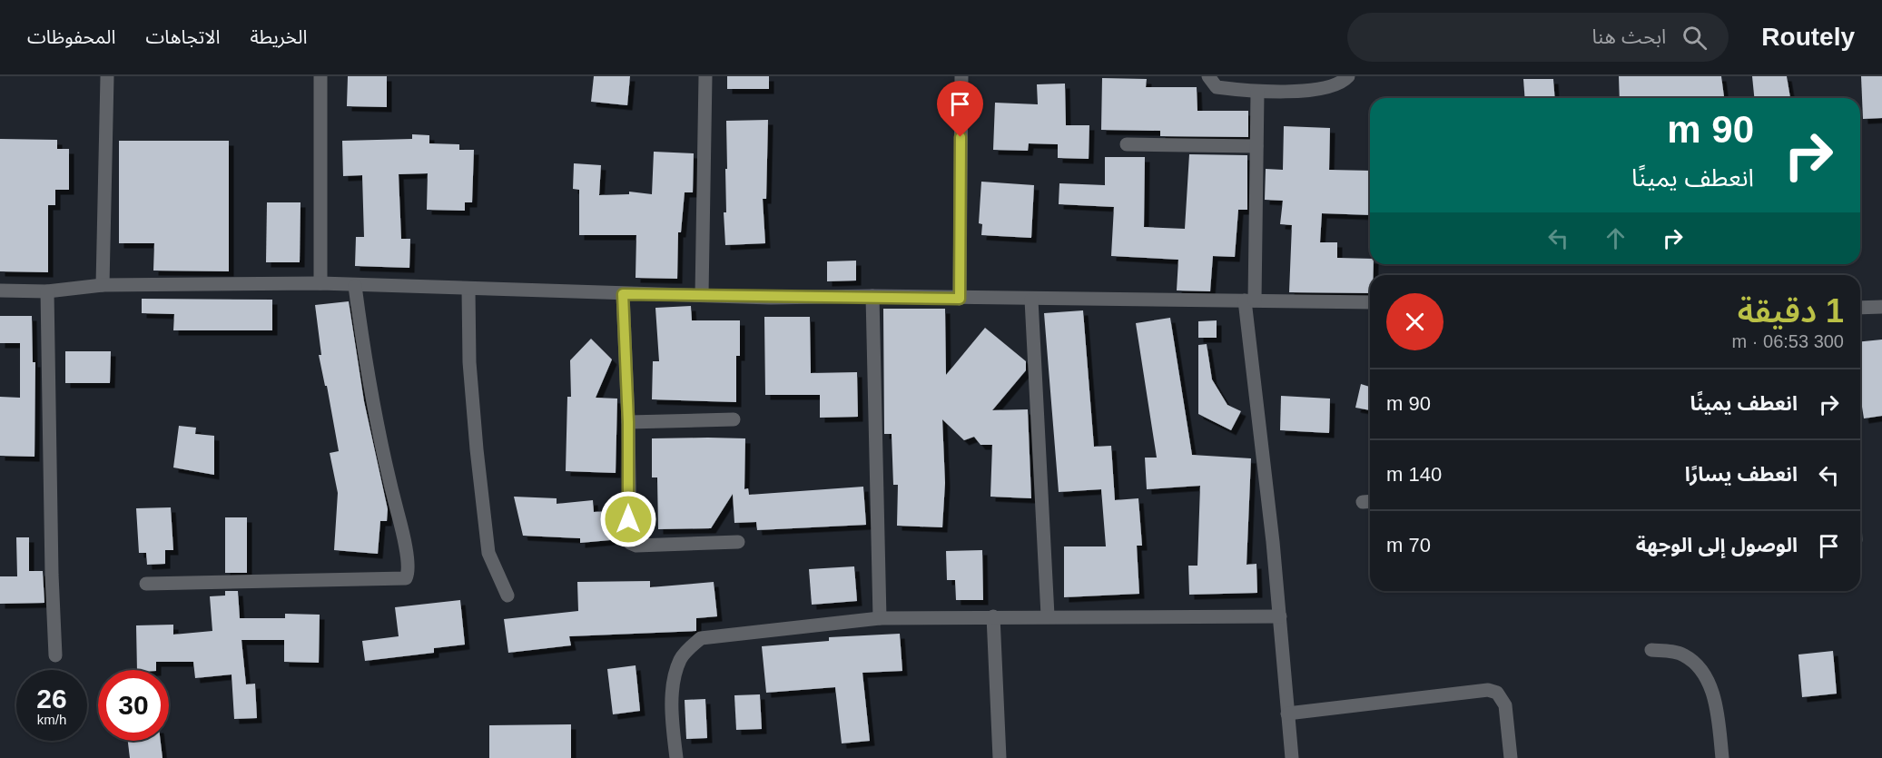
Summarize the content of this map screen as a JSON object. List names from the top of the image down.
{
  "page": {
    "header": "Routely",
    "search": "ابحث هنا",
    "nav": ["الخريطة", "الاتجاهات", "المحفوظات"],
    "turn": ["90 m", "انعطف يمينًا"],
    "heading": ["1 دقيقة", "300 m · 06:53"],
    "list": [
      {
        "name": "انعطف يمينًا",
        "value": "90 m"
      },
      {
        "name": "انعطف يسارًا",
        "value": "140 m"
      },
      {
        "name": "الوصول إلى الوجهة",
        "value": "70 m"
      }
    ],
    "speed": "26 km/h",
    "limit": "30"
  }
}
